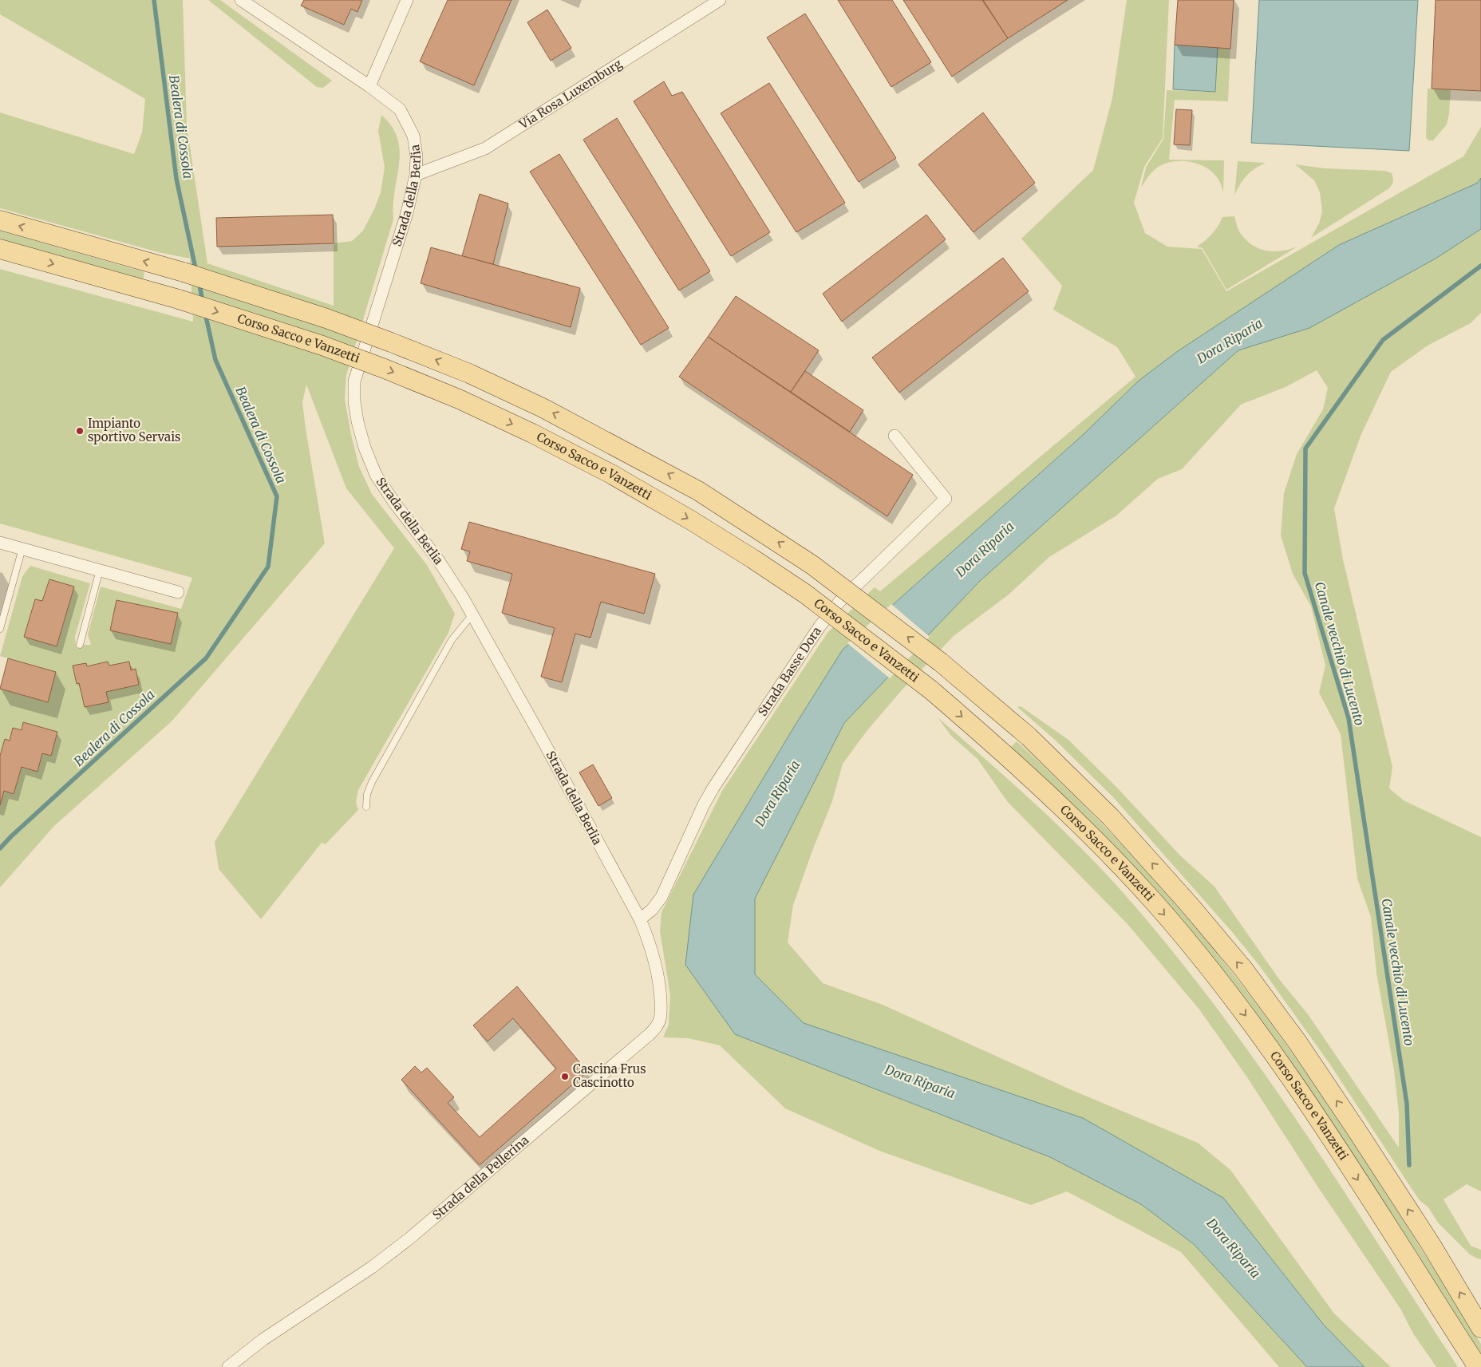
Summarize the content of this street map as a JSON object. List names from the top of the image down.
{
  "streets": {
    "main road": ["Corso Sacco e Vanzetti"],
    "street": [
      "Via Rosa Luxemburg",
      "Strada della Berlia",
      "Strada Basse Dora",
      "Strada della Pellerina"
    ]
  },
  "crossings": [
    ["Via Rosa Luxemburg", "Strada della Berlia"],
    ["Strada della Berlia", "Strada Basse Dora"],
    ["Strada della Berlia", "Strada della Pellerina"]
  ],
  "water": ["Bealera di Cossola", "Dora Riparia", "Canale vecchio di Lucento"],
  "places": ["Impianto sportivo Servais", "Cascina Frus Cascinotto"]
}
